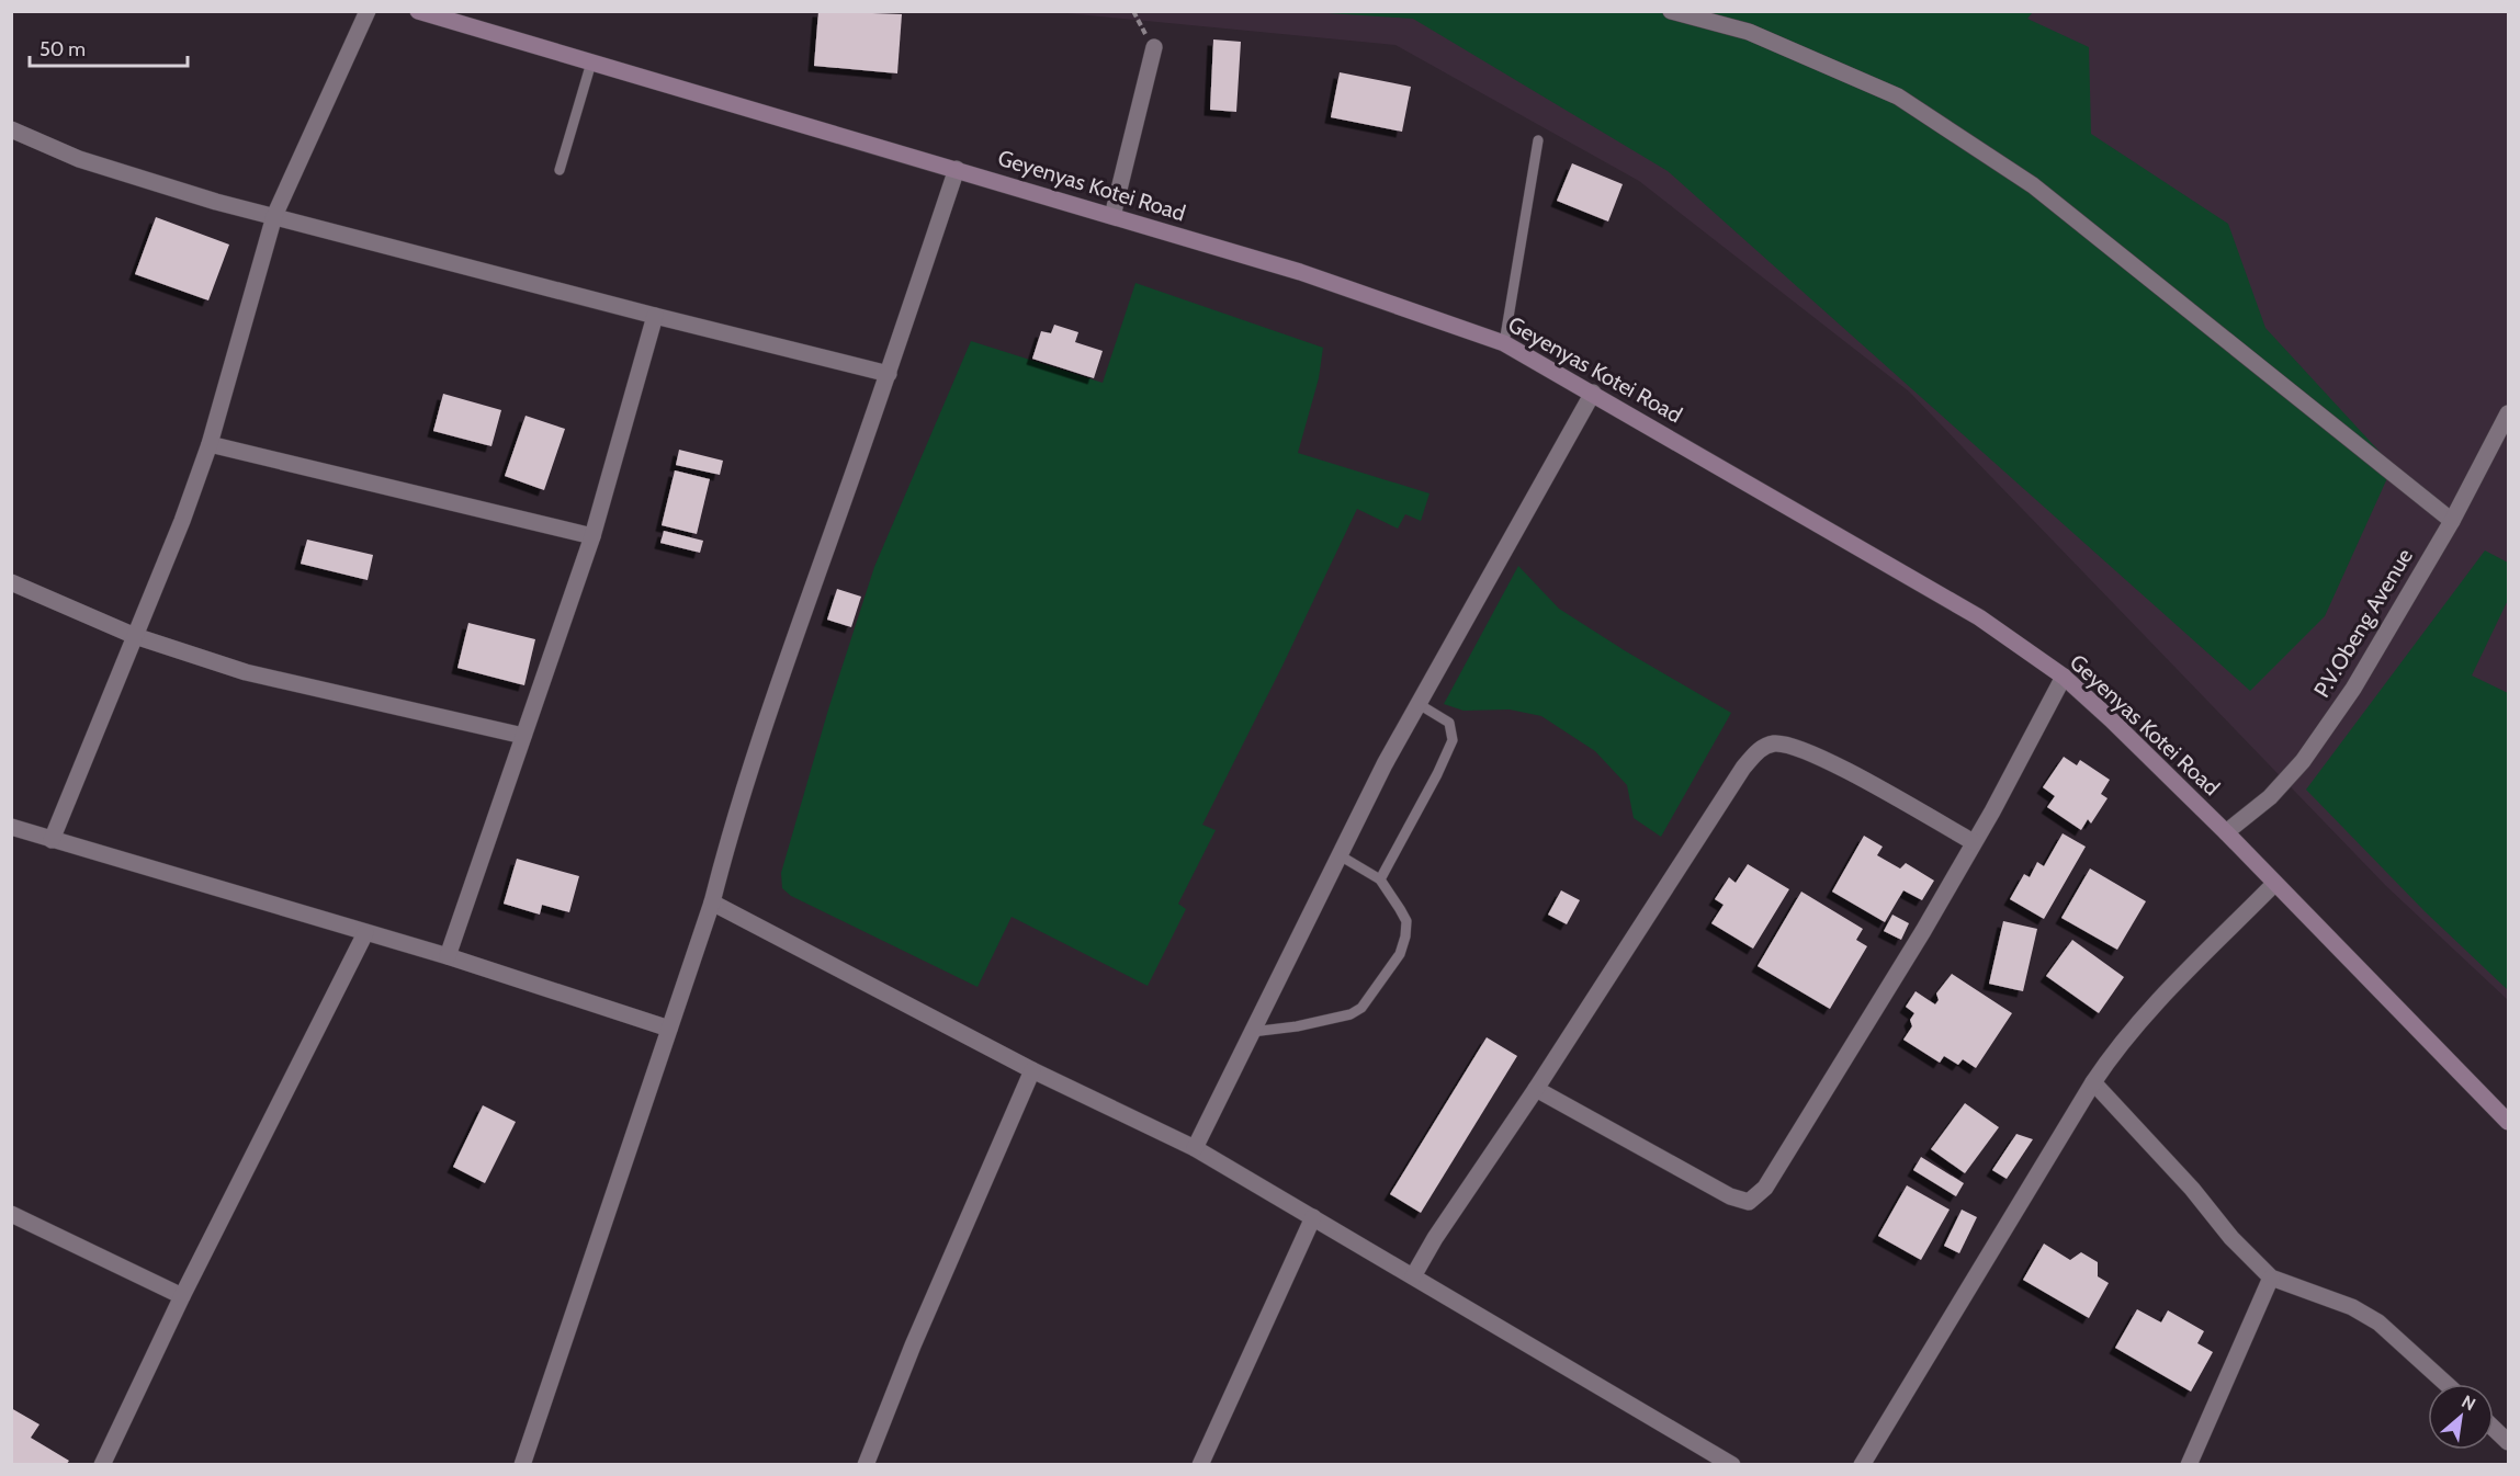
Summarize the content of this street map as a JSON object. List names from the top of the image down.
{
  "streets": {
    "street": ["Geyenyas Kotei Road", "P.V.Obeng Avenue"]
  },
  "crossings": [
    ["Geyenyas Kotei Road", "P.V.Obeng Avenue"]
  ],
  "scale_bar": "50 m",
  "north": "top right"
}
